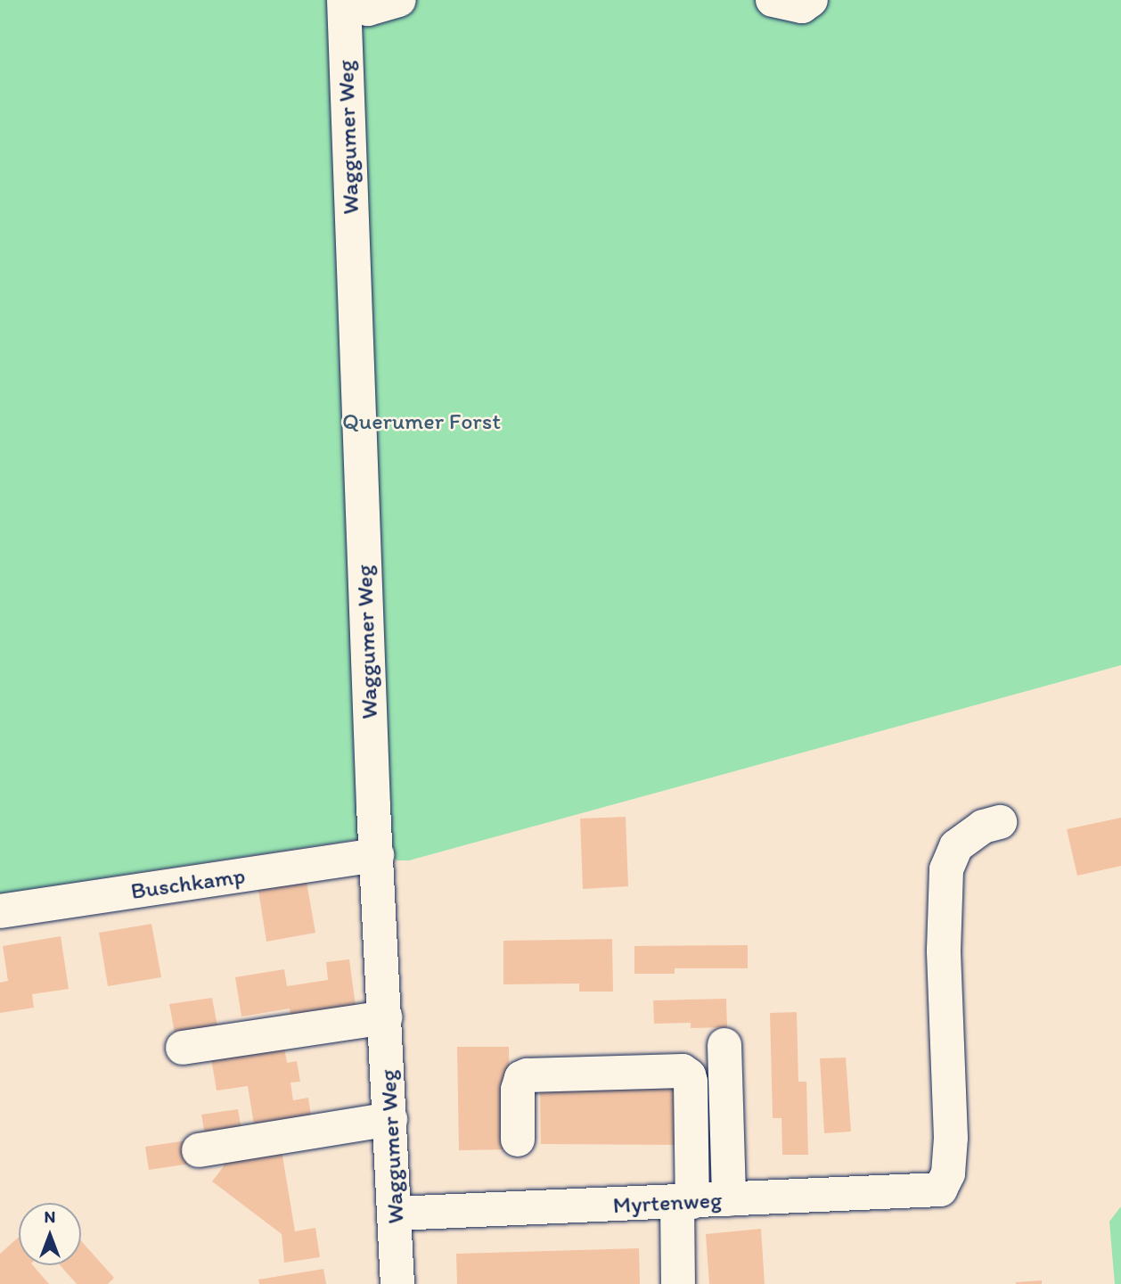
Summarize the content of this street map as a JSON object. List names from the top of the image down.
{
  "streets": {
    "street": ["Waggumer Weg", "Buschkamp", "Myrtenweg"]
  },
  "crossings": [
    ["Waggumer Weg", "Buschkamp"],
    ["Waggumer Weg", "Myrtenweg"]
  ],
  "parks": ["Querumer Forst"],
  "north": "top"
}
